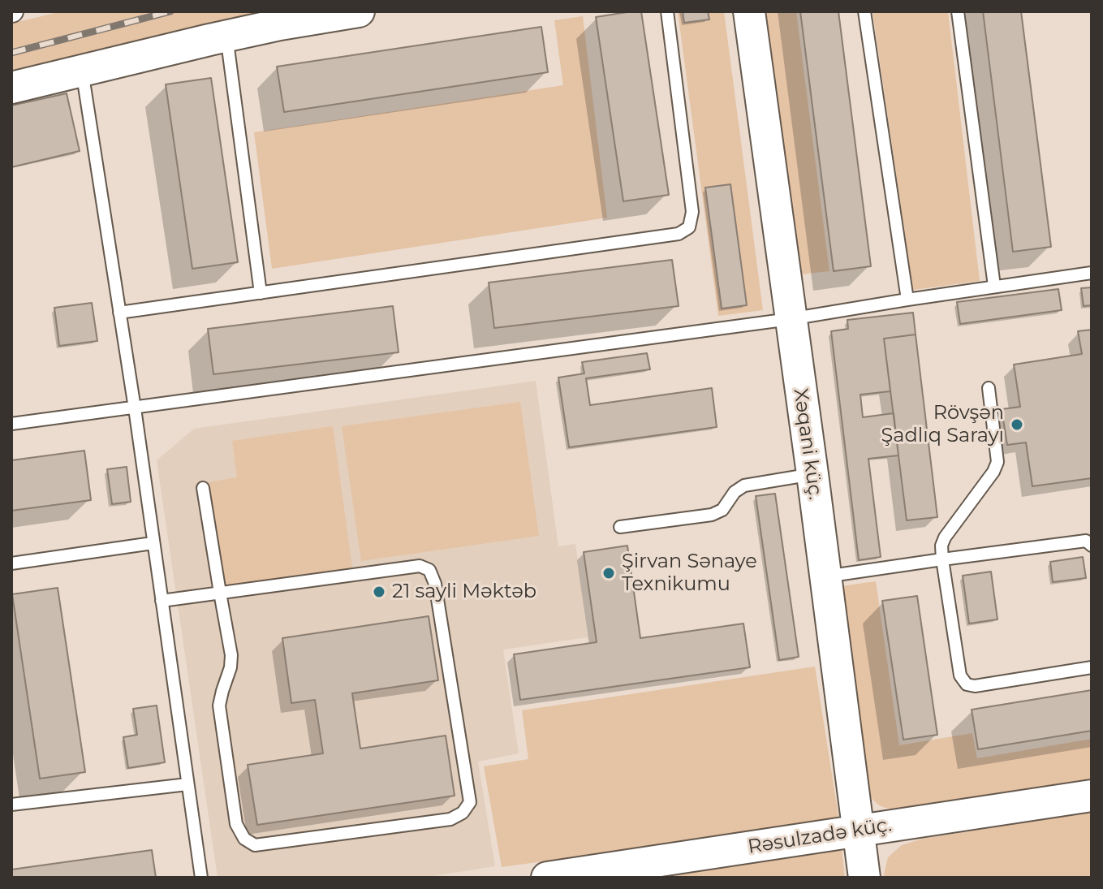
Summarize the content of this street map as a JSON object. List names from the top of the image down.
{
  "streets": {
    "street": ["Xəqani küç.", "Rəsulzadə küç."]
  },
  "crossings": [
    ["Xəqani küç.", "Rəsulzadə küç."]
  ],
  "places": ["Rövşən Şadlıq Sarayı", "Şirvan Sənaye Texnikumu", "21 sayli Məktəb"]
}
